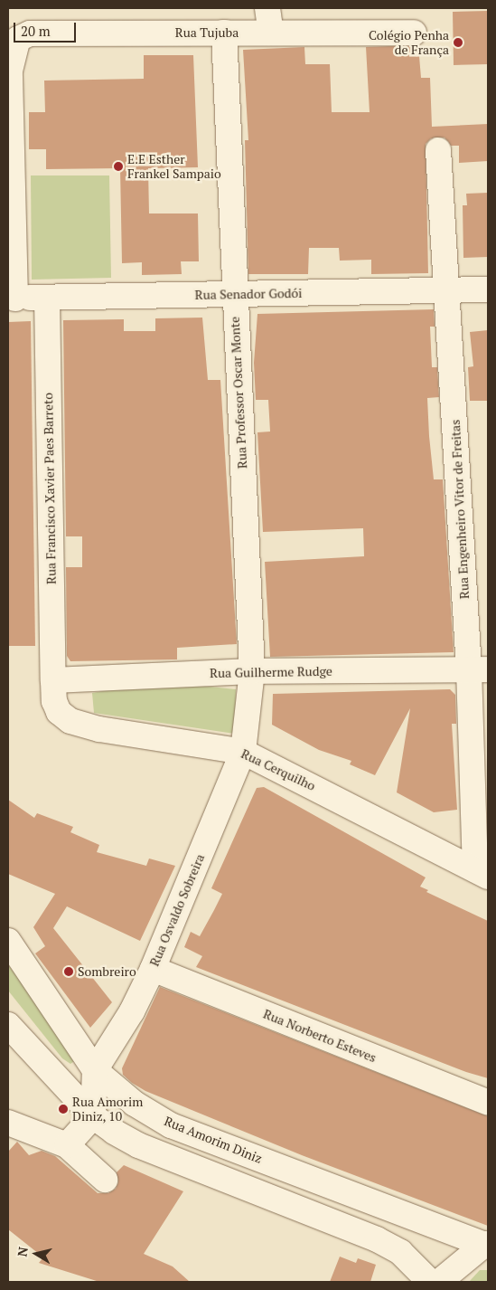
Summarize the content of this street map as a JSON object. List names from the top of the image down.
{
  "streets": {
    "street": [
      "Rua Tujuba",
      "Rua Senador Godói",
      "Rua Professor Oscar Monte",
      "Rua Francisco Xavier Paes Barreto",
      "Rua Engenheiro Vitor de Freitas",
      "Rua Guilherme Rudge",
      "Rua Cerquilho",
      "Rua Osvaldo Sobreira",
      "Rua Norberto Esteves",
      "Rua Amorim Diniz"
    ]
  },
  "crossings": [
    ["Rua Tujuba", "Rua Senador Godói"],
    ["Rua Tujuba", "Rua Professor Oscar Monte"],
    ["Rua Senador Godói", "Rua Professor Oscar Monte"],
    ["Rua Senador Godói", "Rua Francisco Xavier Paes Barreto"],
    ["Rua Senador Godói", "Rua Engenheiro Vitor de Freitas"],
    ["Rua Professor Oscar Monte", "Rua Guilherme Rudge"],
    ["Rua Professor Oscar Monte", "Rua Cerquilho"],
    ["Rua Professor Oscar Monte", "Rua Osvaldo Sobreira"],
    ["Rua Francisco Xavier Paes Barreto", "Rua Guilherme Rudge"],
    ["Rua Francisco Xavier Paes Barreto", "Rua Cerquilho"],
    ["Rua Engenheiro Vitor de Freitas", "Rua Guilherme Rudge"],
    ["Rua Engenheiro Vitor de Freitas", "Rua Cerquilho"],
    ["Rua Guilherme Rudge", "Rua Cerquilho"],
    ["Rua Cerquilho", "Rua Osvaldo Sobreira"],
    ["Rua Osvaldo Sobreira", "Rua Norberto Esteves"],
    ["Rua Osvaldo Sobreira", "Rua Amorim Diniz"]
  ],
  "places": [
    "Colégio Penha de França",
    "E.E Esther Frankel Sampaio",
    "Sombreiro",
    "Rua Amorim Diniz, 10"
  ],
  "scale_bar": "20 m",
  "north": "left"
}
